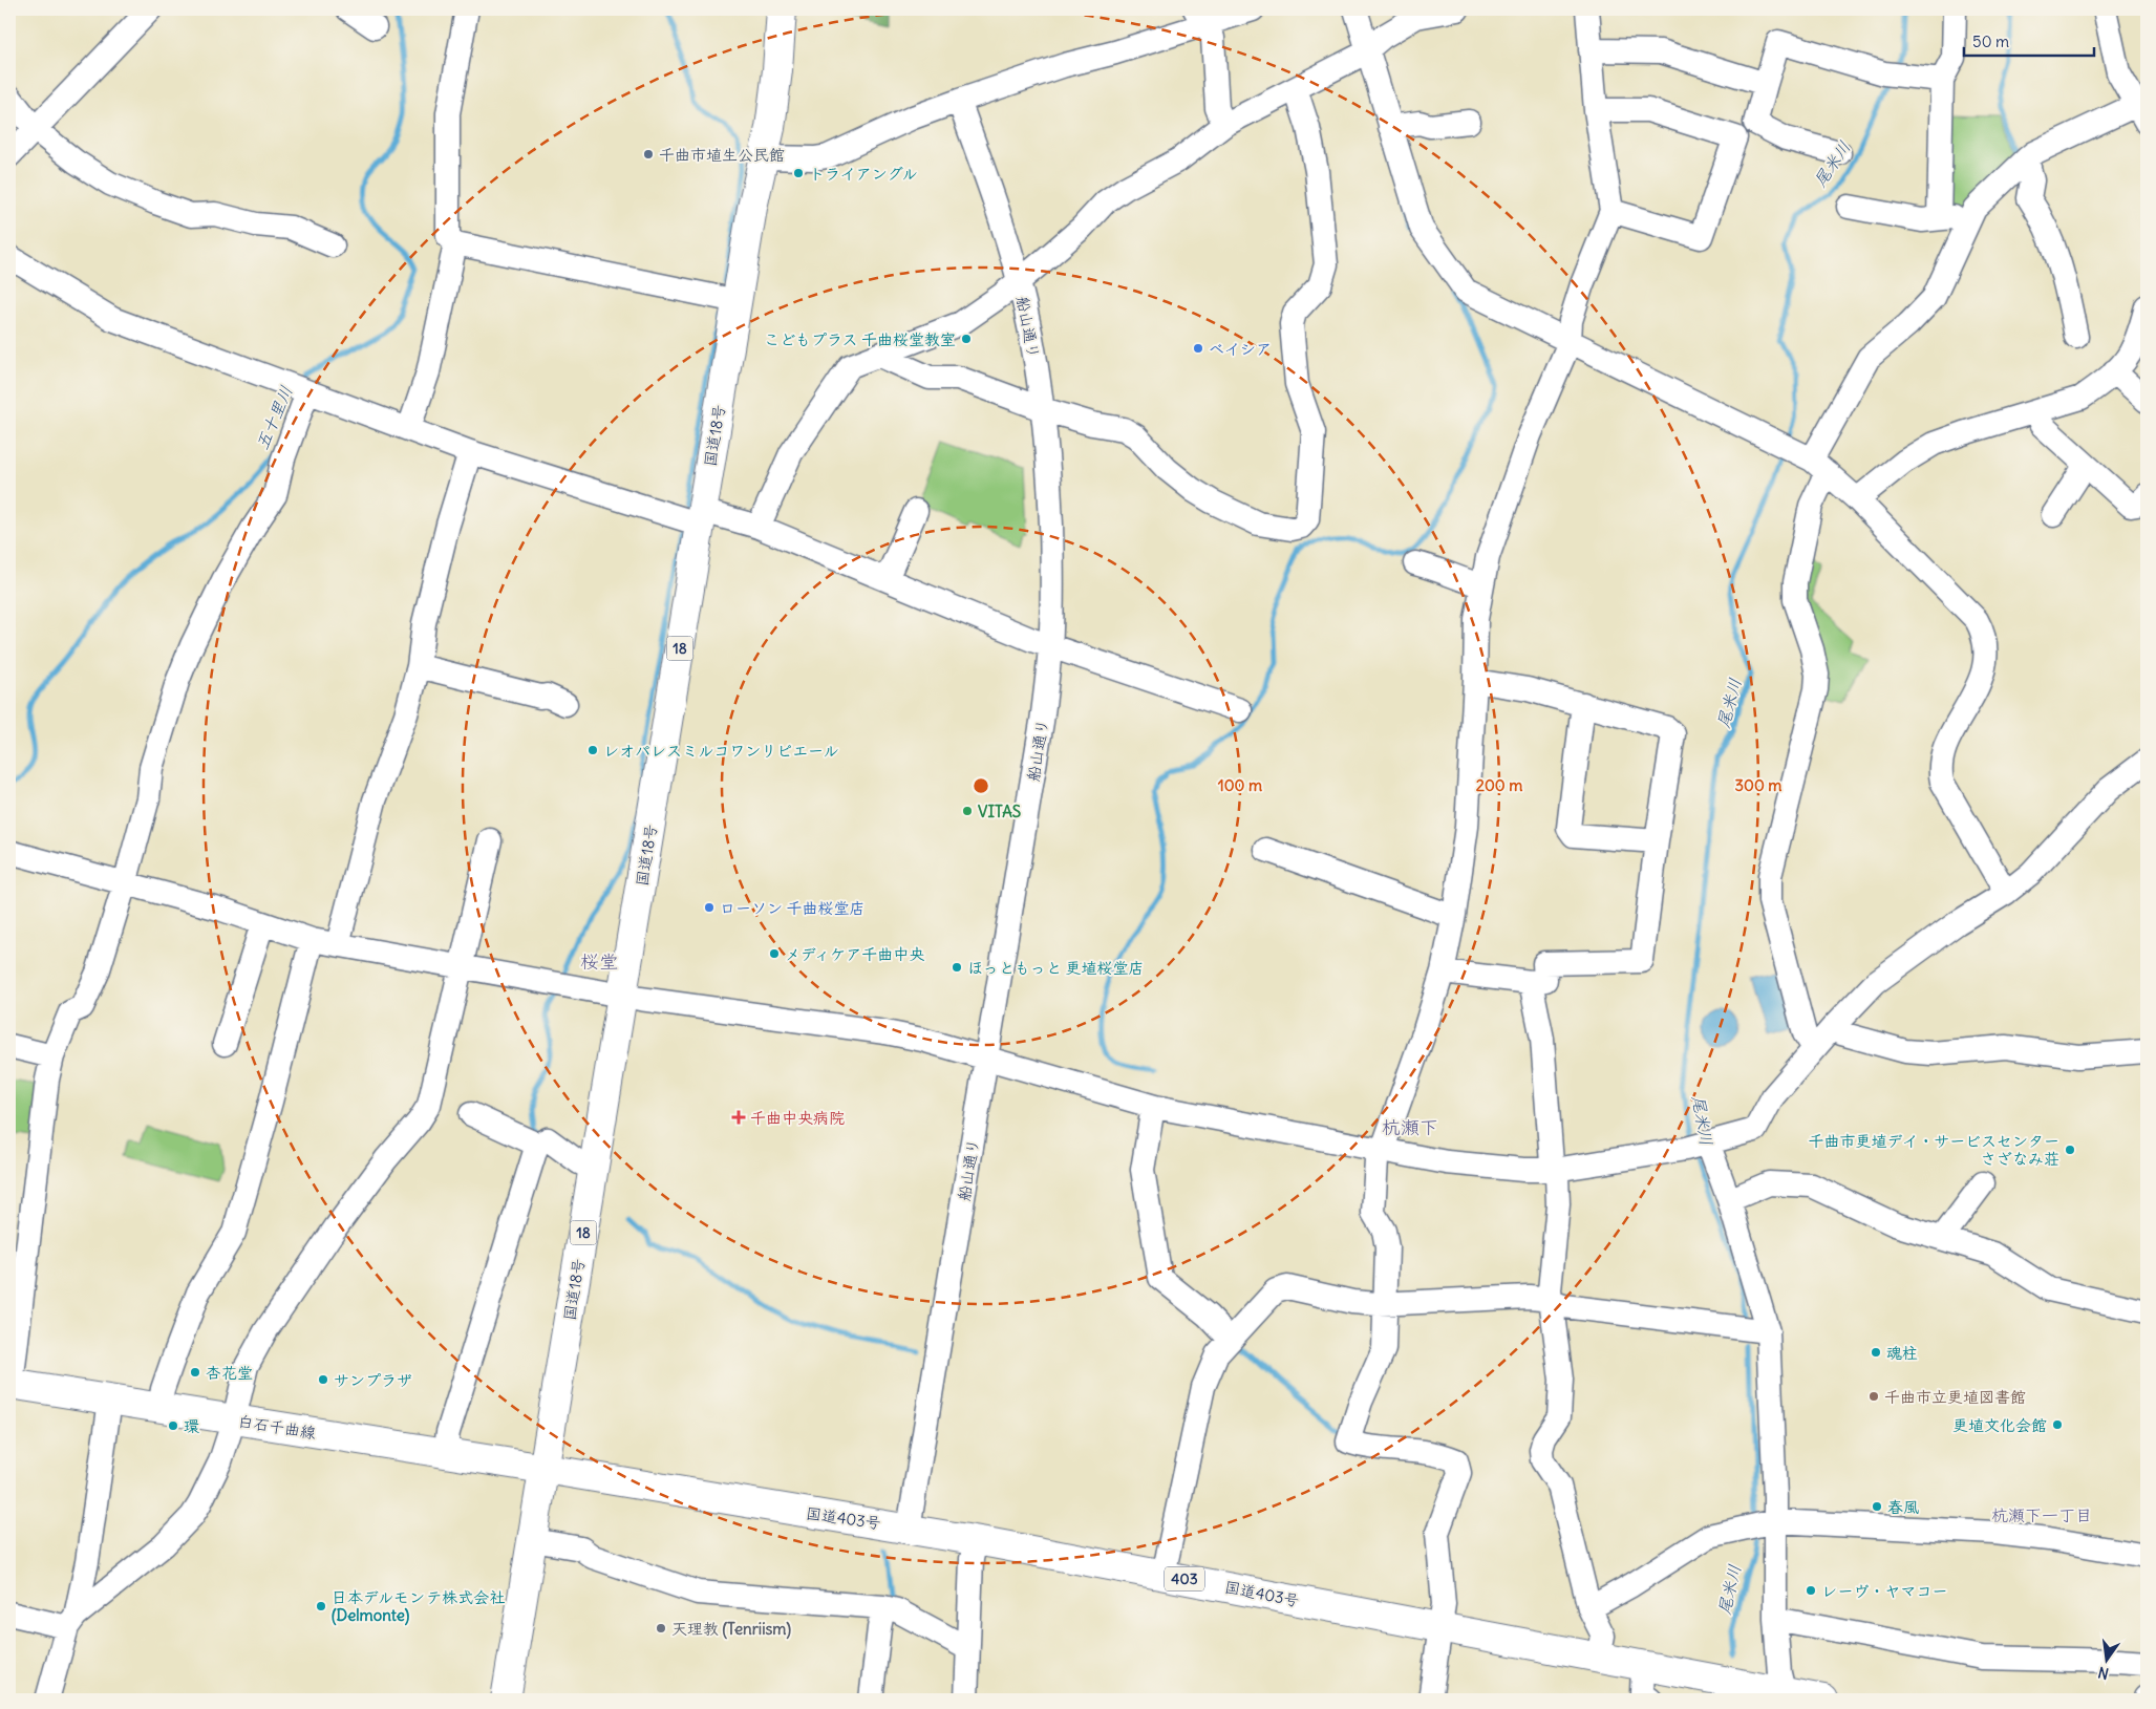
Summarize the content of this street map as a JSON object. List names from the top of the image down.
{
  "streets": {
    "main road": [
      "国道18号",
      "18",
      "白石千曲線",
      "国道403号",
      "403"
    ],
    "street": ["船山通り"]
  },
  "crossings": [
    ["船山通り", "国道403号"],
    ["国道18号", "白石千曲線"],
    ["国道18号", "国道403号"],
    ["白石千曲線", "国道403号"]
  ],
  "districts": ["桜堂", "杭瀬下", "杭瀬下一丁目"],
  "water": ["尾米川", "五十里川"],
  "places": {
    "other": [
      "千曲市埴生公民館",
      "トライアングル",
      "こどもプラス 千曲桜堂教室",
      "ベイシア",
      "レオパレスミルコワンリピエール",
      "VITAS",
      "ローソン 千曲桜堂店",
      "メディケア千曲中央",
      "ほっともっと 更埴桜堂店",
      "千曲市更埴デイ・サービスセンター さざなみ荘",
      "魂柱",
      "杏花堂",
      "サンプラザ",
      "千曲市立更埴図書館",
      "更埴文化会館",
      "環",
      "春風",
      "レーヴ・ヤマコー",
      "日本デルモンテ株式会社 (Delmonte)",
      "天理教 (Tenriism)"
    ],
    "health": ["千曲中央病院"]
  },
  "scale_bar": "50 m",
  "north": "bottom",
  "rings": ["100 m", "200 m", "300 m"]
}
